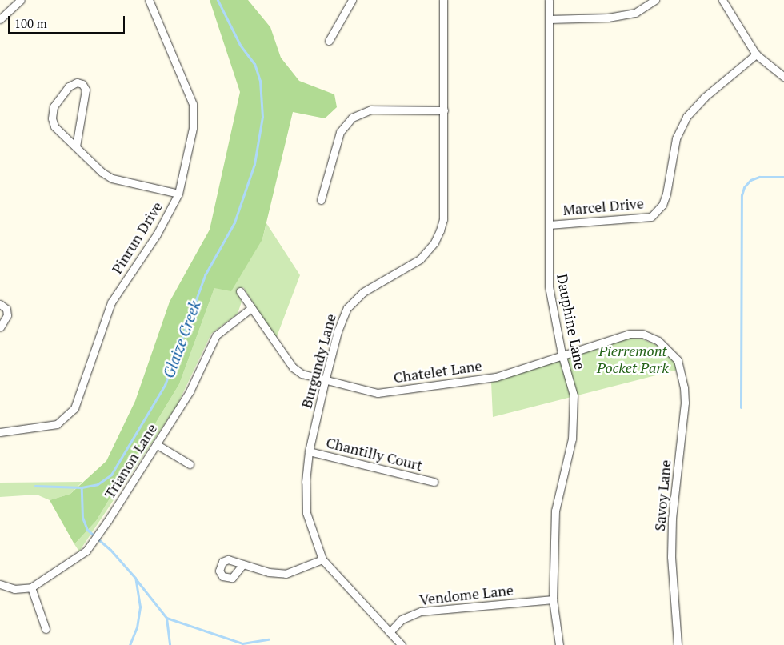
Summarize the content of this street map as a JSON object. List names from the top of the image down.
{
  "streets": {
    "street": [
      "Marcel Drive",
      "Pinrun Drive",
      "Dauphine Lane",
      "Burgundy Lane",
      "Chatelet Lane",
      "Chantilly Court",
      "Trianon Lane",
      "Savoy Lane",
      "Vendome Lane"
    ]
  },
  "crossings": [
    ["Marcel Drive", "Dauphine Lane"],
    ["Dauphine Lane", "Chatelet Lane"],
    ["Dauphine Lane", "Vendome Lane"],
    ["Burgundy Lane", "Chatelet Lane"],
    ["Burgundy Lane", "Chantilly Court"],
    ["Burgundy Lane", "Vendome Lane"],
    ["Chatelet Lane", "Trianon Lane"],
    ["Chatelet Lane", "Savoy Lane"]
  ],
  "water": ["Glaize Creek"],
  "parks": ["Pierremont Pocket Park"],
  "scale_bar": "100 m"
}
